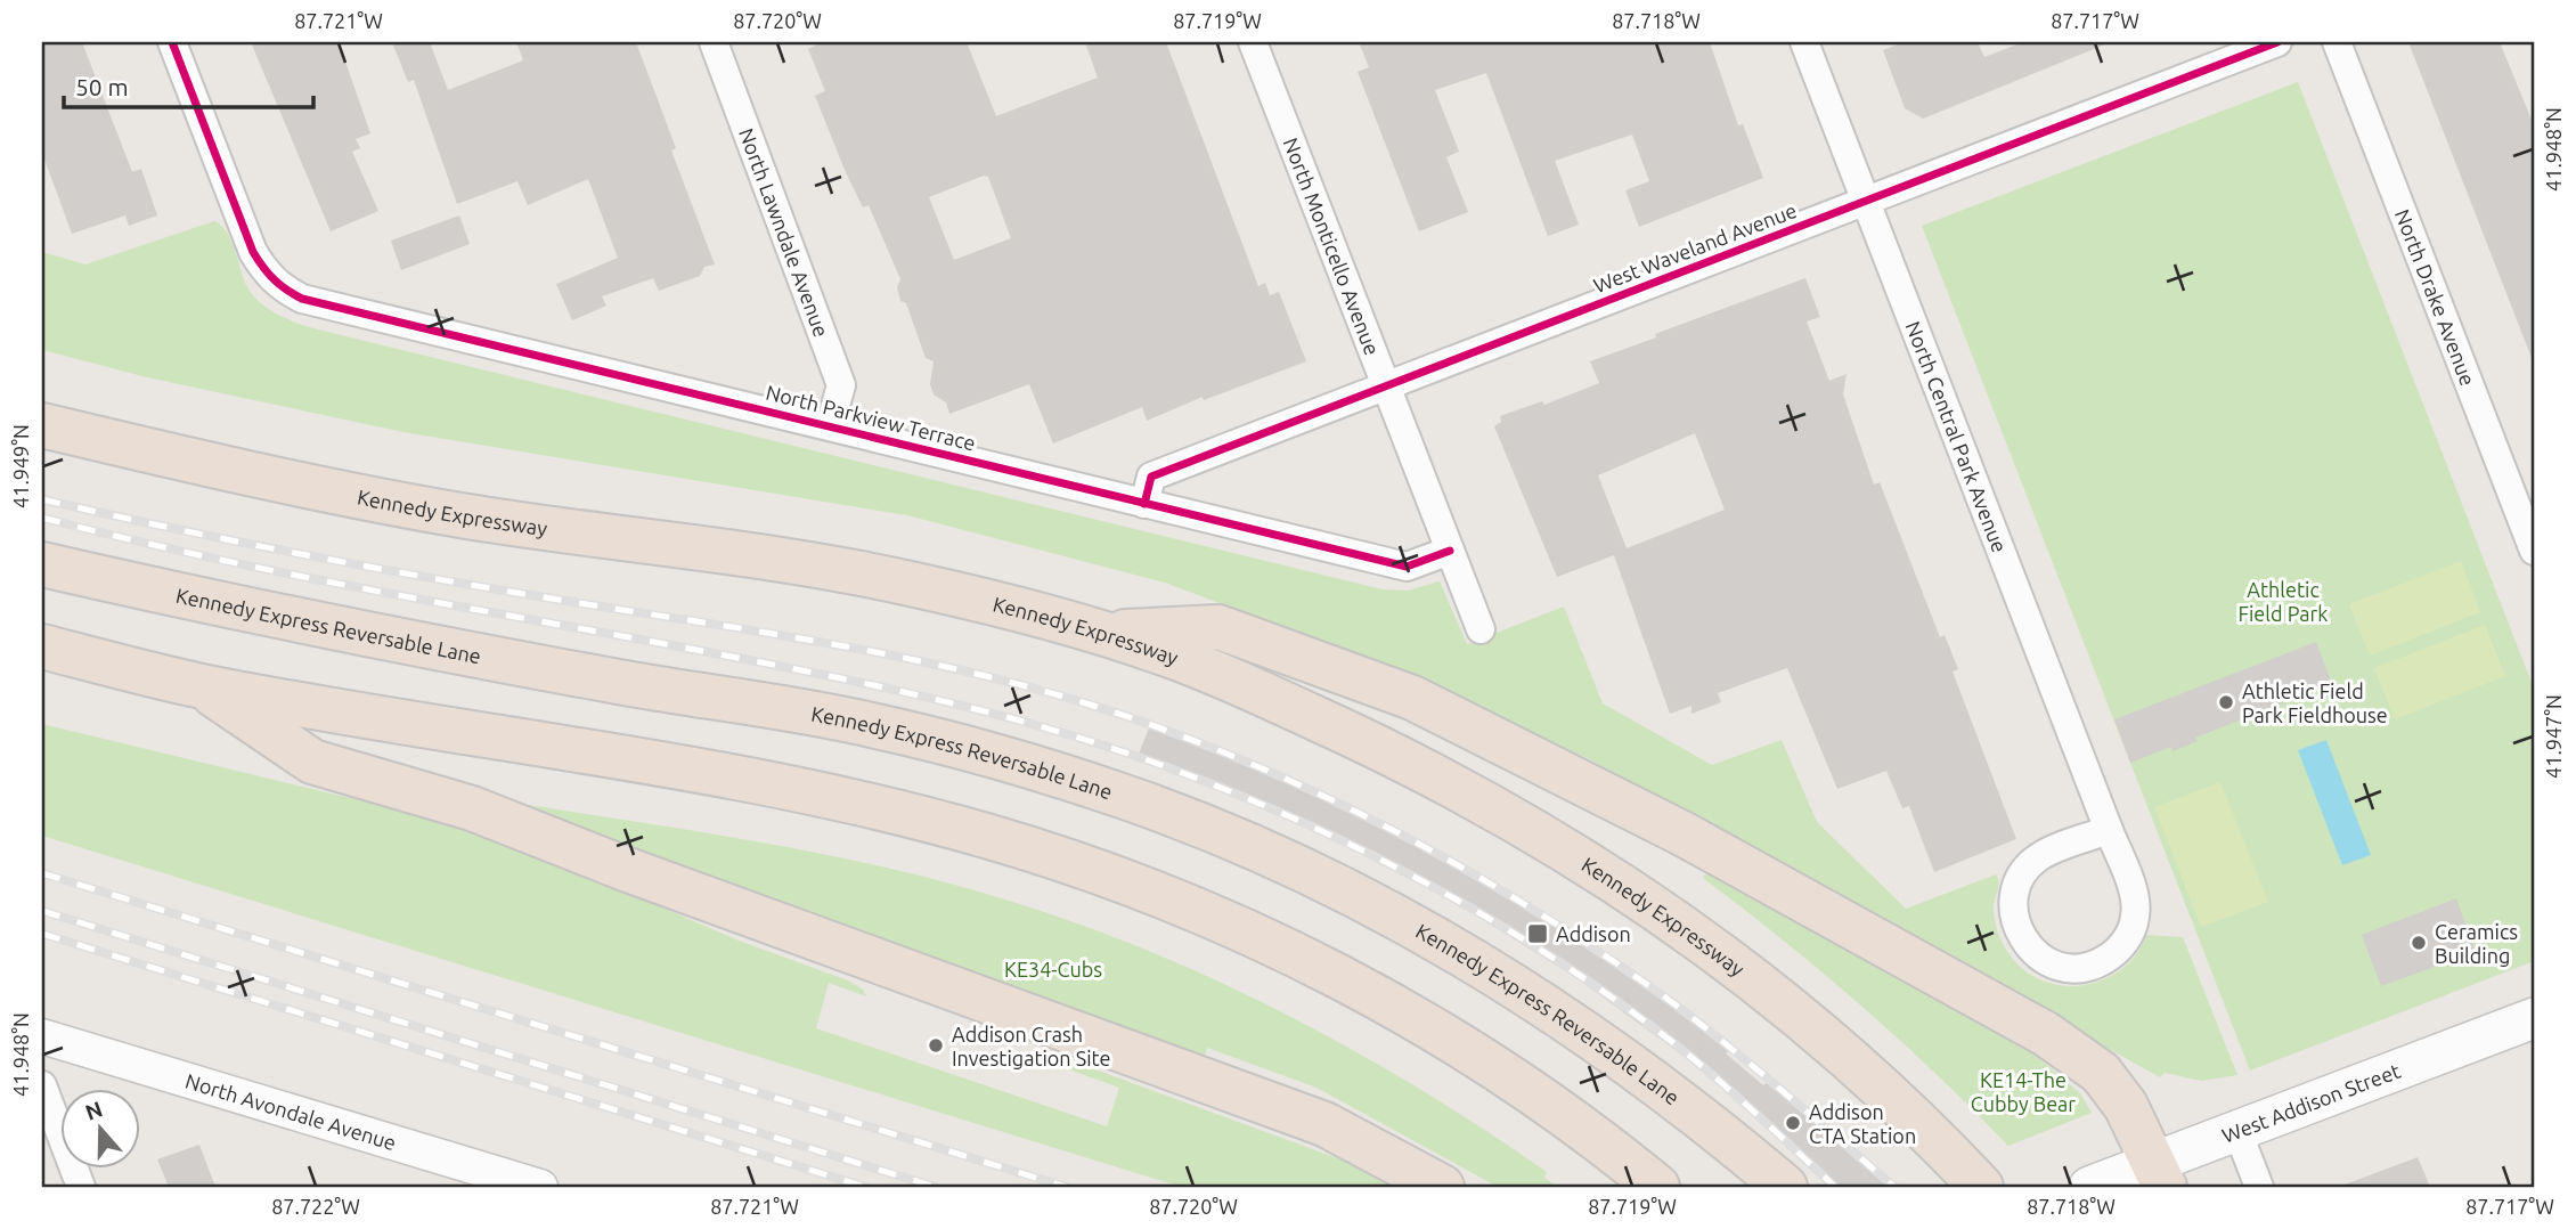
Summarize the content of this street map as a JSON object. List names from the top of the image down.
{
  "streets": {
    "highway": ["Kennedy Expressway", "Kennedy Express Reversable Lane"],
    "main road": ["West Addison Street"],
    "street": [
      "North Lawndale Avenue",
      "North Monticello Avenue",
      "West Waveland Avenue",
      "North Drake Avenue",
      "North Parkview Terrace",
      "North Central Park Avenue",
      "North Avondale Avenue"
    ]
  },
  "crossings": [
    ["North Lawndale Avenue", "North Parkview Terrace"],
    ["North Monticello Avenue", "West Waveland Avenue"],
    ["North Monticello Avenue", "North Parkview Terrace"],
    ["West Waveland Avenue", "North Parkview Terrace"],
    ["West Waveland Avenue", "North Central Park Avenue"]
  ],
  "parks": ["Athletic Field Park", "KE34-Cubs", "KE14-The Cubby Bear"],
  "places": {
    "other": [
      "Athletic Field Park Fieldhouse",
      "Ceramics Building",
      "Addison Crash Investigation Site",
      "Addison CTA Station"
    ],
    "transit": ["Addison"]
  },
  "scale_bar": "50 m",
  "north": "top",
  "coordinates": [
    "87.721°W",
    "87.720°W",
    "87.719°W",
    "87.718°W",
    "87.717°W",
    "41.948°N",
    "41.949°N",
    "41.947°N",
    "87.722°W"
  ]
}
